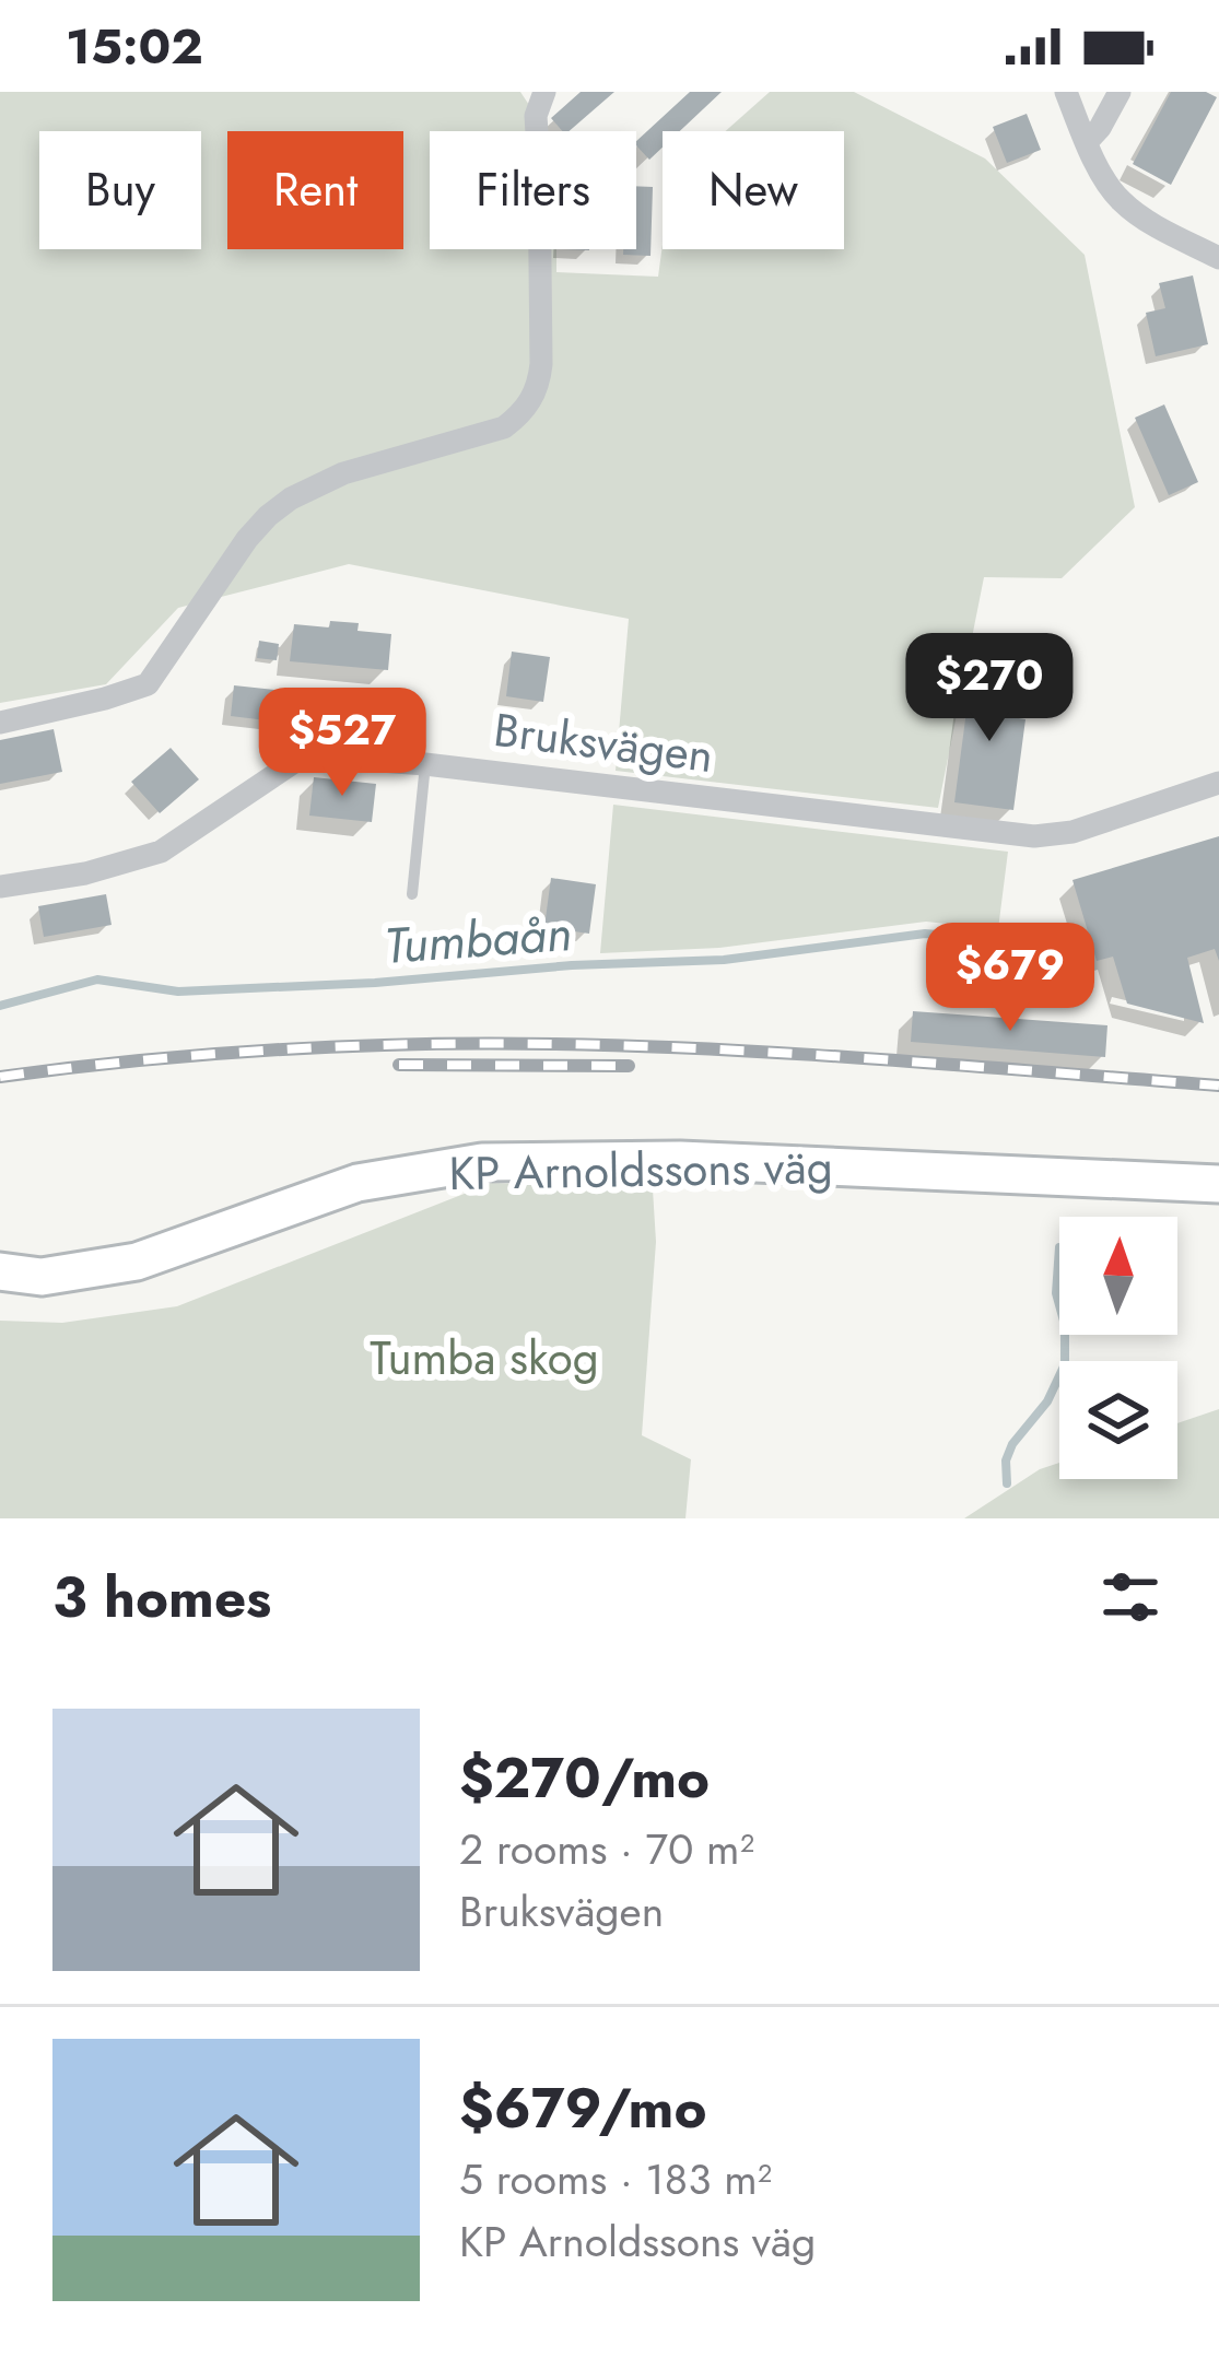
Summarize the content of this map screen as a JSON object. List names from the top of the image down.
{
  "streets": {
    "main road": ["KP Arnoldssons väg"],
    "street": ["Bruksvägen"]
  },
  "water": ["Tumbaån"],
  "parks": ["Tumba skog"],
  "north": "top",
  "page": {
    "status": "15:02",
    "chip": [
      "Buy",
      "Rent",
      "Filters",
      "New"
    ],
    "price": ["$270", "$527", "$679"],
    "heading": "3 homes",
    "list": [
      {
        "name": "$270/mo",
        "note": "2 rooms · 70 m² · Bruksvägen"
      },
      {
        "name": "$679/mo",
        "note": "5 rooms · 183 m² · KP Arnoldssons väg"
      }
    ]
  }
}
